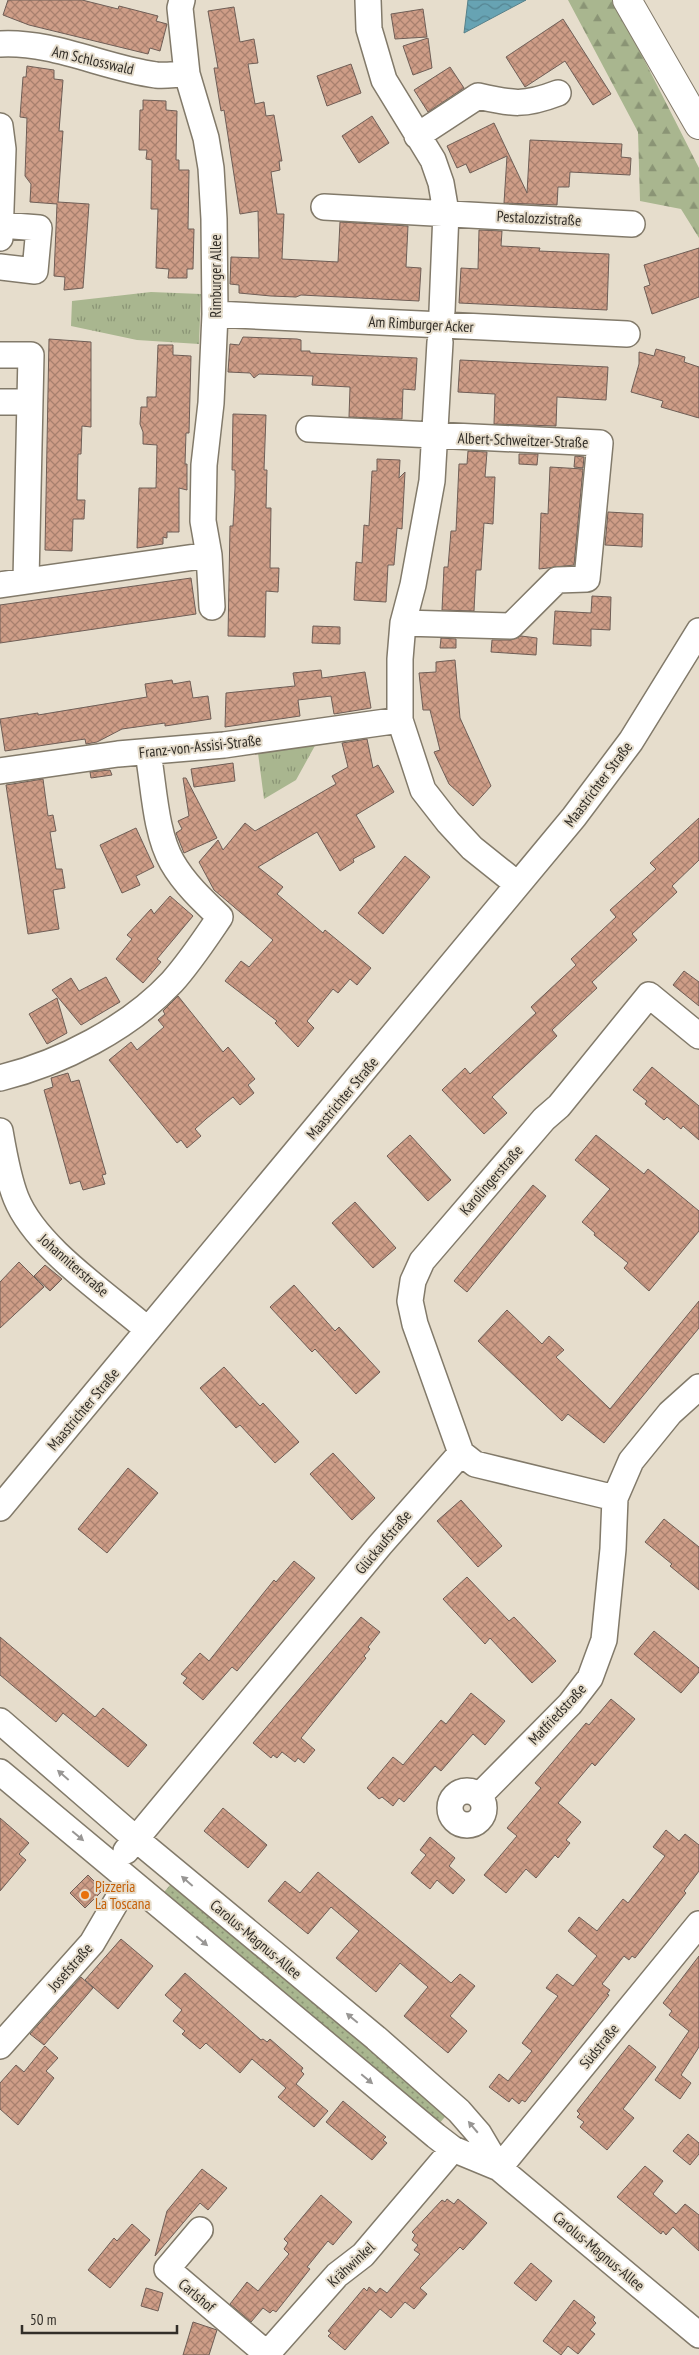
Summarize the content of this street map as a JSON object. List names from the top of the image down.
{
  "streets": {
    "street": [
      "Am Schlosswald",
      "Pestalozzistraße",
      "Rimburger Allee",
      "Am Rimburger Acker",
      "Albert-Schweitzer-Straße",
      "Franz-von-Assisi-Straße",
      "Maastrichter Straße",
      "Karolingerstraße",
      "Johanniterstraße",
      "Glückaufstraße",
      "Matfriedstraße",
      "Carolus-Magnus-Allee",
      "Josefstraße",
      "Südstraße",
      "Krähwinkel",
      "Carlshof"
    ]
  },
  "crossings": [
    ["Am Schlosswald", "Rimburger Allee"],
    ["Rimburger Allee", "Am Rimburger Acker"],
    ["Albert-Schweitzer-Straße", "Franz-von-Assisi-Straße"],
    ["Albert-Schweitzer-Straße", "Maastrichter Straße"],
    ["Maastrichter Straße", "Johanniterstraße"],
    ["Karolingerstraße", "Glückaufstraße"],
    ["Glückaufstraße", "Carolus-Magnus-Allee"],
    ["Glückaufstraße", "Josefstraße"],
    ["Carolus-Magnus-Allee", "Josefstraße"],
    ["Carolus-Magnus-Allee", "Südstraße"],
    ["Carolus-Magnus-Allee", "Krähwinkel"],
    ["Krähwinkel", "Carlshof"]
  ],
  "places": ["Pizzeria La Toscana"],
  "scale_bar": "50 m"
}
